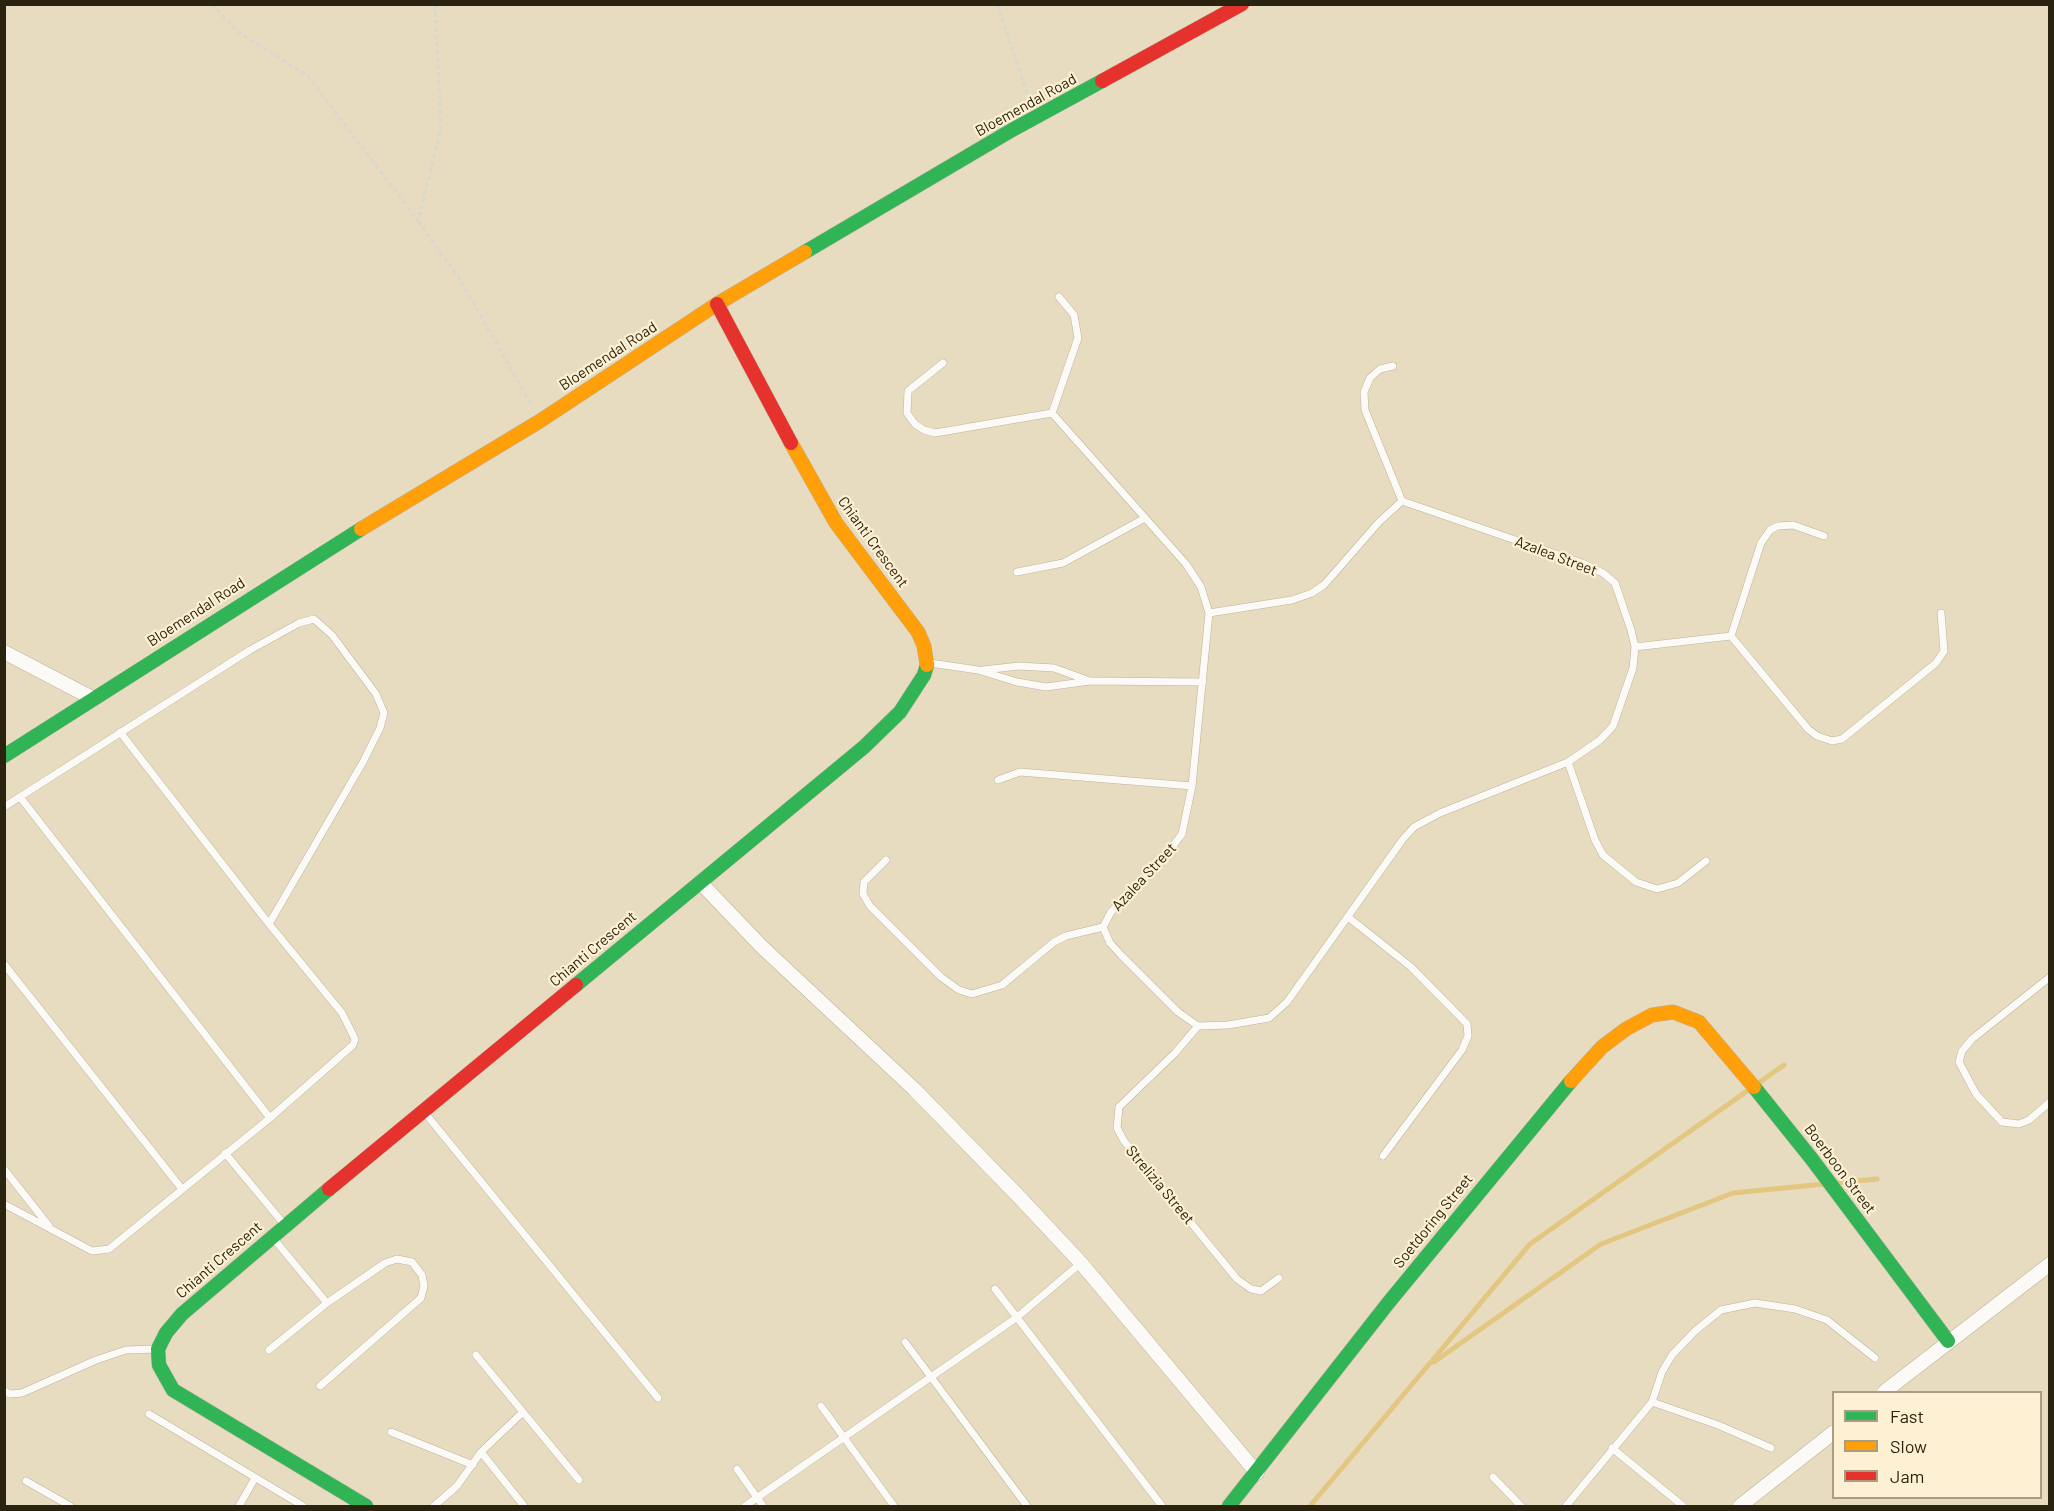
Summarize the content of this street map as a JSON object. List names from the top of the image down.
{
  "streets": {
    "street": [
      "Bloemendal Road",
      "Chianti Crescent",
      "Boerboon Street",
      "Soetdoring Street"
    ],
    "lane": ["Azalea Street", "Strelizia Street"]
  },
  "crossings": [
    ["Bloemendal Road", "Chianti Crescent"],
    ["Azalea Street", "Strelizia Street"],
    ["Boerboon Street", "Soetdoring Street"]
  ],
  "legend": ["Fast", "Slow", "Jam"]
}
